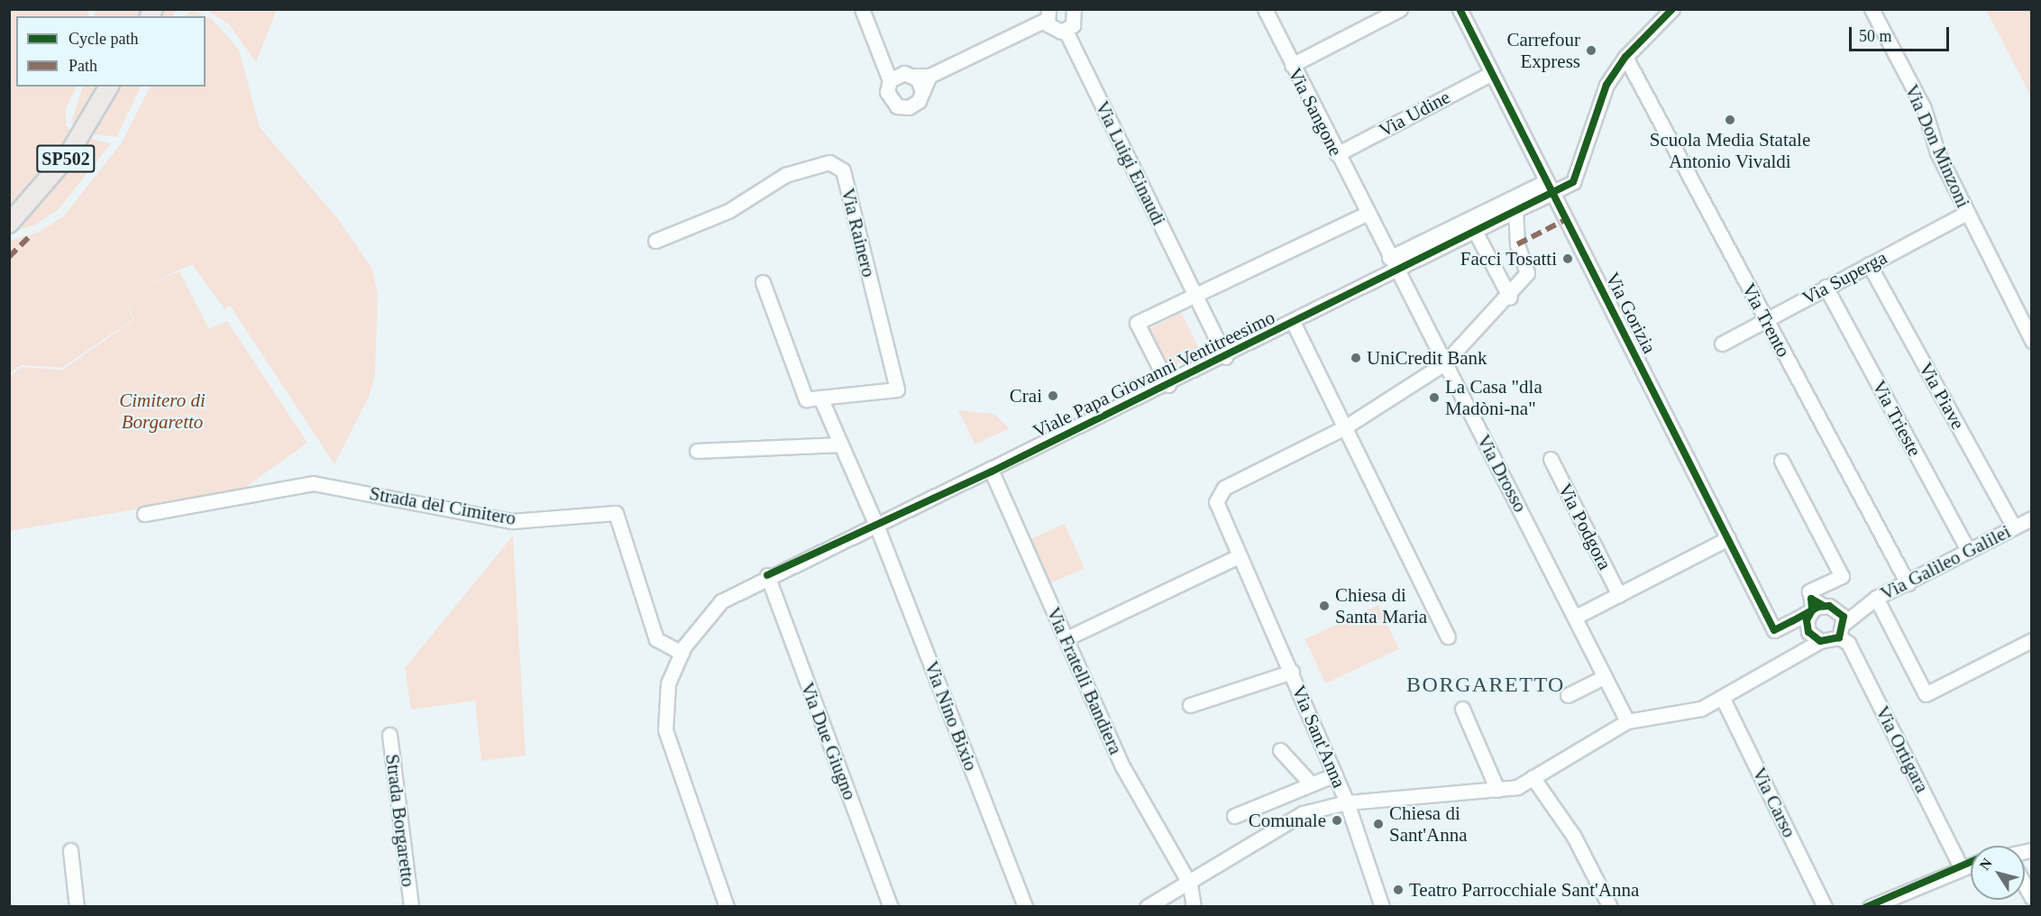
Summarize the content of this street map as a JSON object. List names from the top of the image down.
{
  "streets": {
    "main road": ["SP502"],
    "street": [
      "Via Sangone",
      "Via Udine",
      "Via Don Minzoni",
      "Via Luigi Einaudi",
      "Via Rainero",
      "Via Superga",
      "Via Gorizia",
      "Via Trento",
      "Viale Papa Giovanni Ventitreesimo",
      "Via Piave",
      "Via Trieste",
      "Via Drosso",
      "Strada del Cimitero",
      "Via Podgora",
      "Via Galileo Galilei",
      "Via Fratelli Bandiera",
      "Via Nino Bixio",
      "Via Sant'Anna",
      "Via Due Giugno",
      "Via Ortigara",
      "Via Carso",
      "Strada Borgaretto"
    ]
  },
  "crossings": [
    ["Via Sangone", "Via Udine"],
    ["Via Sangone", "Via Drosso"],
    ["Via Udine", "Via Gorizia"],
    ["Via Don Minzoni", "Via Superga"],
    ["Via Luigi Einaudi", "Viale Papa Giovanni Ventitreesimo"],
    ["Via Superga", "Via Trento"],
    ["Via Superga", "Via Piave"],
    ["Via Superga", "Via Trieste"],
    ["Via Gorizia", "Viale Papa Giovanni Ventitreesimo"],
    ["Via Gorizia", "Via Galileo Galilei"],
    ["Via Gorizia", "Via Ortigara"],
    ["Via Trento", "Viale Papa Giovanni Ventitreesimo"],
    ["Via Trento", "Via Galileo Galilei"],
    ["Viale Papa Giovanni Ventitreesimo", "Via Drosso"],
    ["Viale Papa Giovanni Ventitreesimo", "Strada del Cimitero"],
    ["Viale Papa Giovanni Ventitreesimo", "Via Fratelli Bandiera"],
    ["Viale Papa Giovanni Ventitreesimo", "Via Nino Bixio"],
    ["Viale Papa Giovanni Ventitreesimo", "Via Due Giugno"],
    ["Via Piave", "Via Galileo Galilei"],
    ["Via Trieste", "Via Galileo Galilei"],
    ["Via Galileo Galilei", "Via Ortigara"]
  ],
  "districts": ["BORGARETTO"],
  "parks": ["Cimitero di Borgaretto"],
  "places": [
    "Carrefour Express",
    "Scuola Media Statale Antonio Vivaldi",
    "Facci Tosatti",
    "UniCredit Bank",
    "Crai",
    "La Casa \"dla Madòni-na\"",
    "Chiesa di Santa Maria",
    "Comunale",
    "Chiesa di Sant'Anna",
    "Teatro Parrocchiale Sant'Anna"
  ],
  "legend": ["Cycle path", "Path"],
  "scale_bar": "50 m",
  "north": "top left"
}
